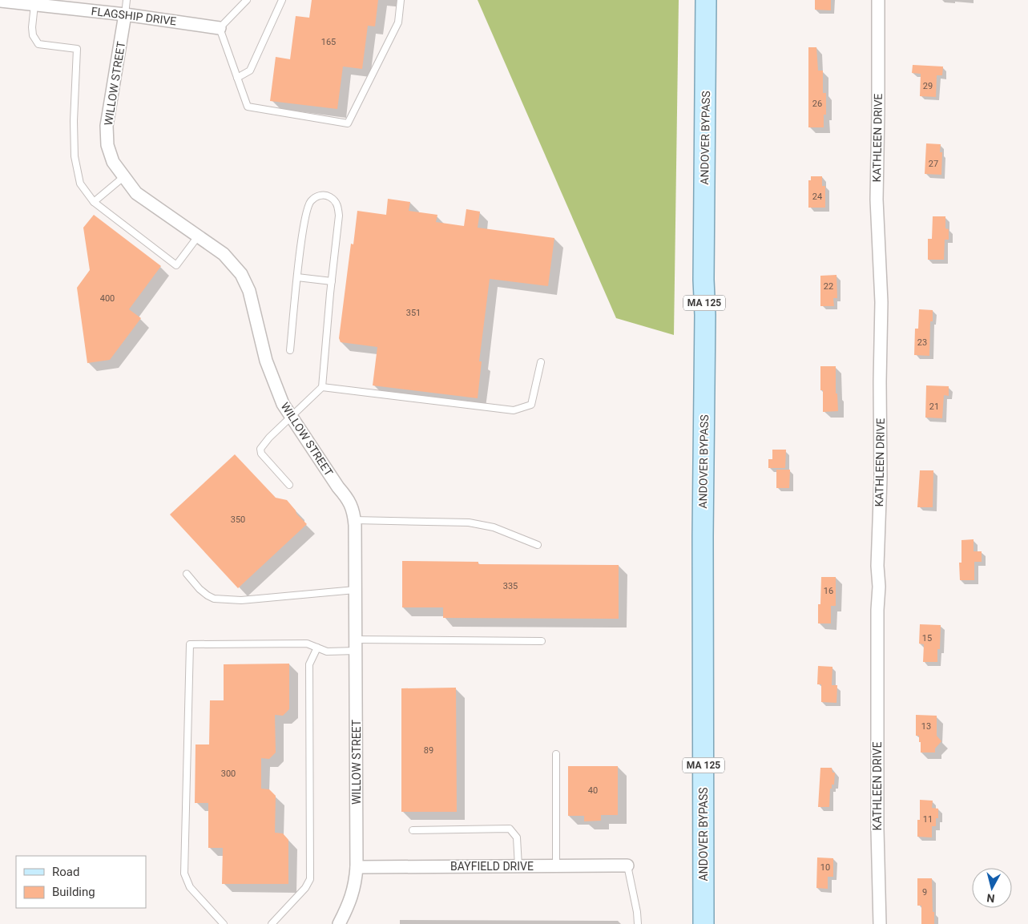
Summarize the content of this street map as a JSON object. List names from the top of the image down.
{
  "streets": {
    "main road": ["ANDOVER BYPASS", "MA 125"],
    "street": [
      "FLAGSHIP DRIVE",
      "WILLOW STREET",
      "KATHLEEN DRIVE",
      "BAYFIELD DRIVE"
    ]
  },
  "crossings": [
    ["FLAGSHIP DRIVE", "WILLOW STREET"],
    ["WILLOW STREET", "BAYFIELD DRIVE"]
  ],
  "house_numbers": [
    "165",
    "29",
    "26",
    "27",
    "24",
    "22",
    "400",
    "351",
    "23",
    "21",
    "350",
    "335",
    "16",
    "15",
    "13",
    "89",
    "300",
    "40",
    "11",
    "10",
    "9"
  ],
  "legend": ["Road", "Building"],
  "north": "bottom"
}
